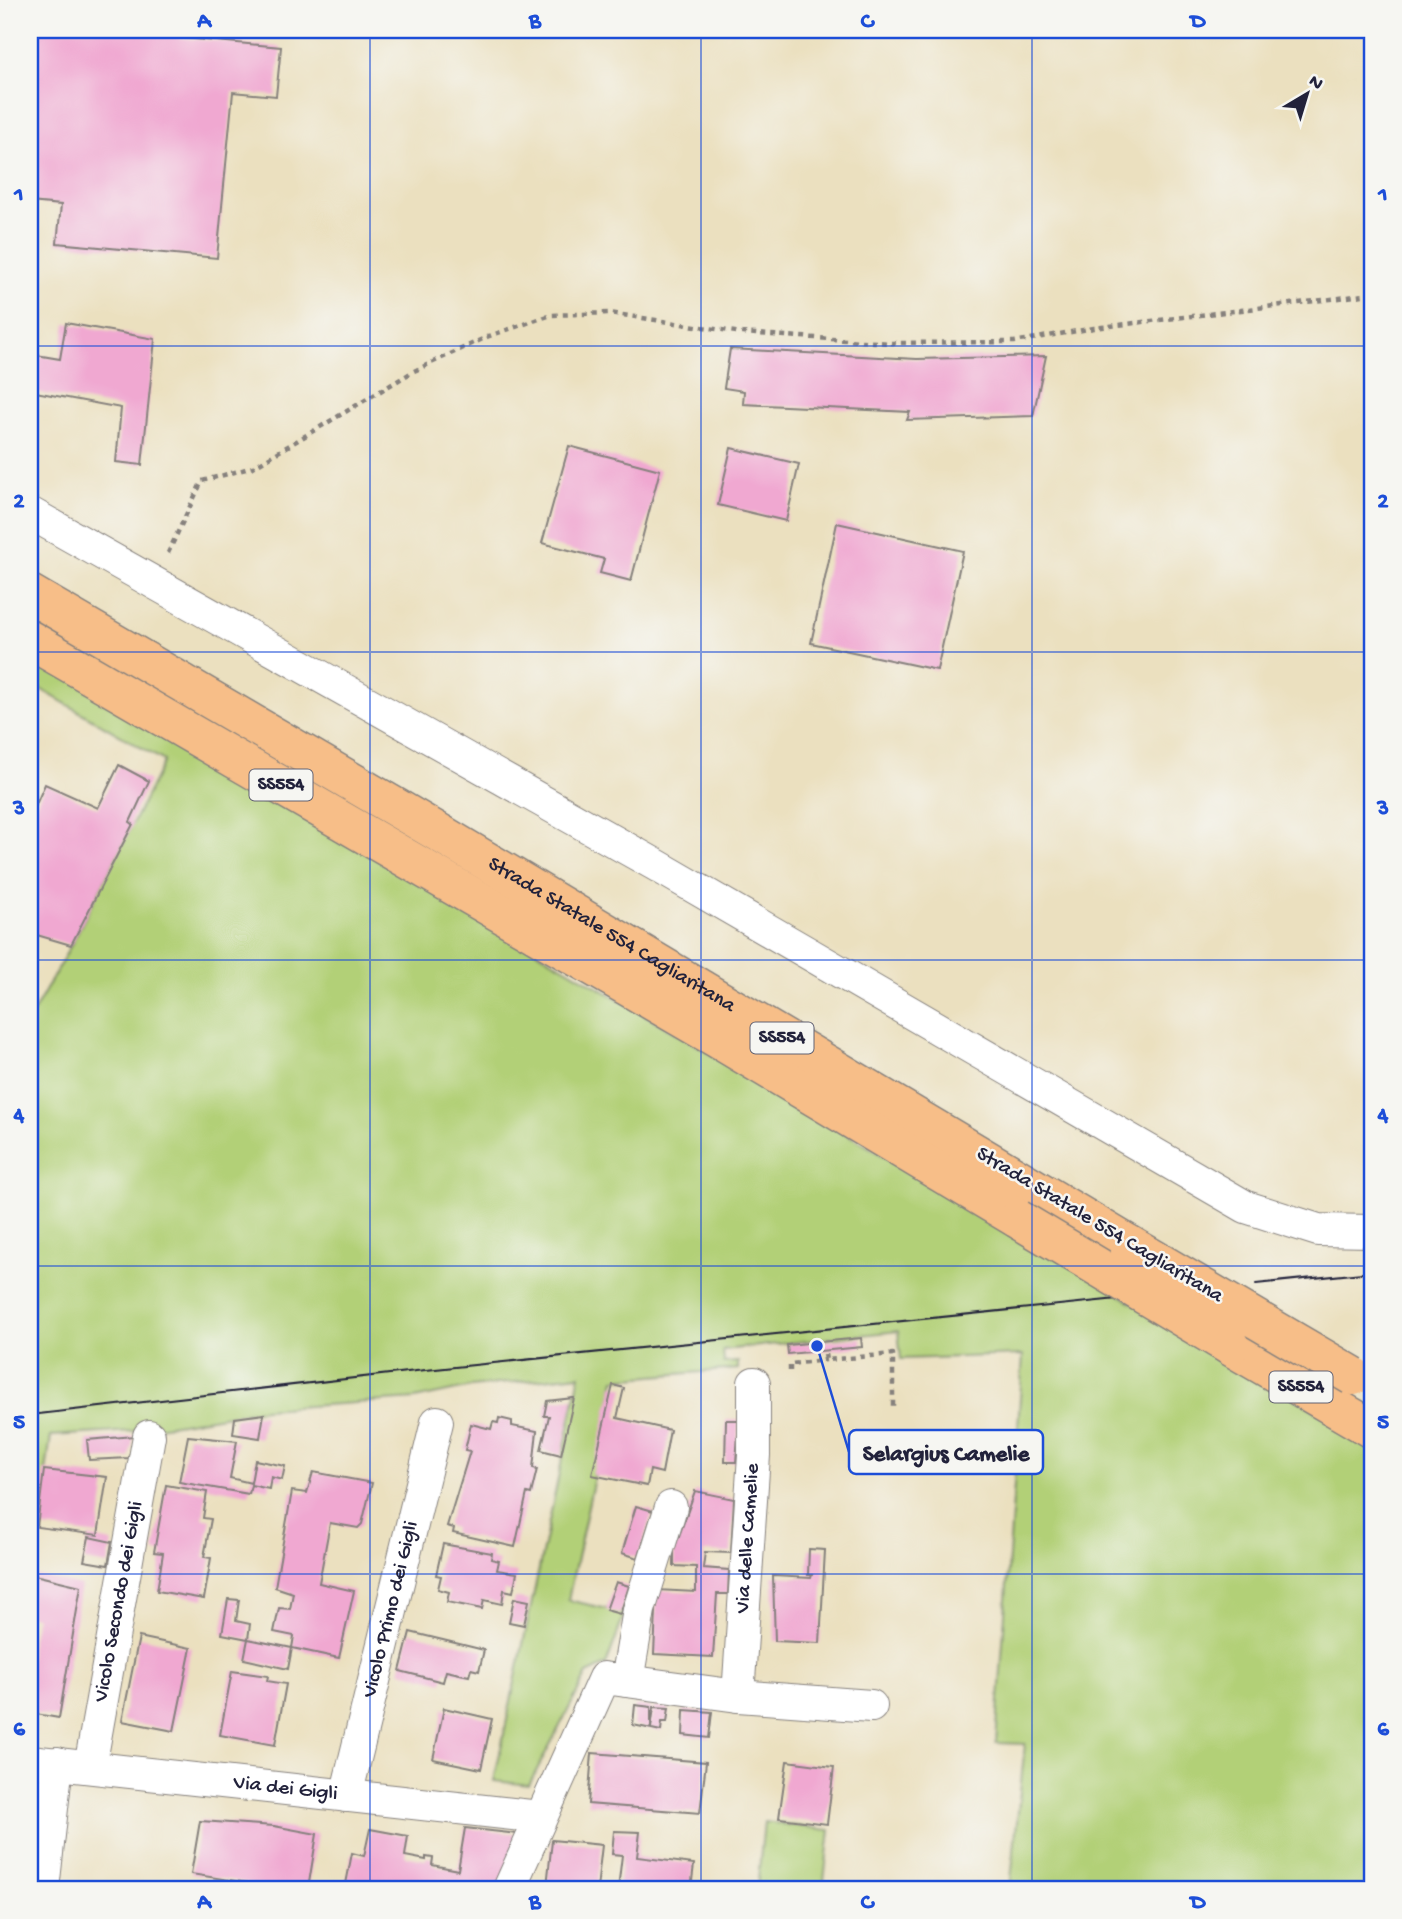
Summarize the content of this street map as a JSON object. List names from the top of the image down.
{
  "streets": {
    "main road": ["SS554", "Strada Statale 554 Cagliaritana"],
    "street": [
      "Via delle Camelie",
      "Vicolo Secondo dei Gigli",
      "Vicolo Primo dei Gigli",
      "Via dei Gigli"
    ]
  },
  "crossings": [
    ["Vicolo Secondo dei Gigli", "Via dei Gigli"],
    ["Vicolo Primo dei Gigli", "Via dei Gigli"]
  ],
  "places": ["Selargius Camelie"],
  "north": "top right",
  "grid": {
    "columns": [
      "A",
      "B",
      "C",
      "D"
    ],
    "rows": [
      "1",
      "2",
      "3",
      "4",
      "5",
      "6"
    ]
  }
}
